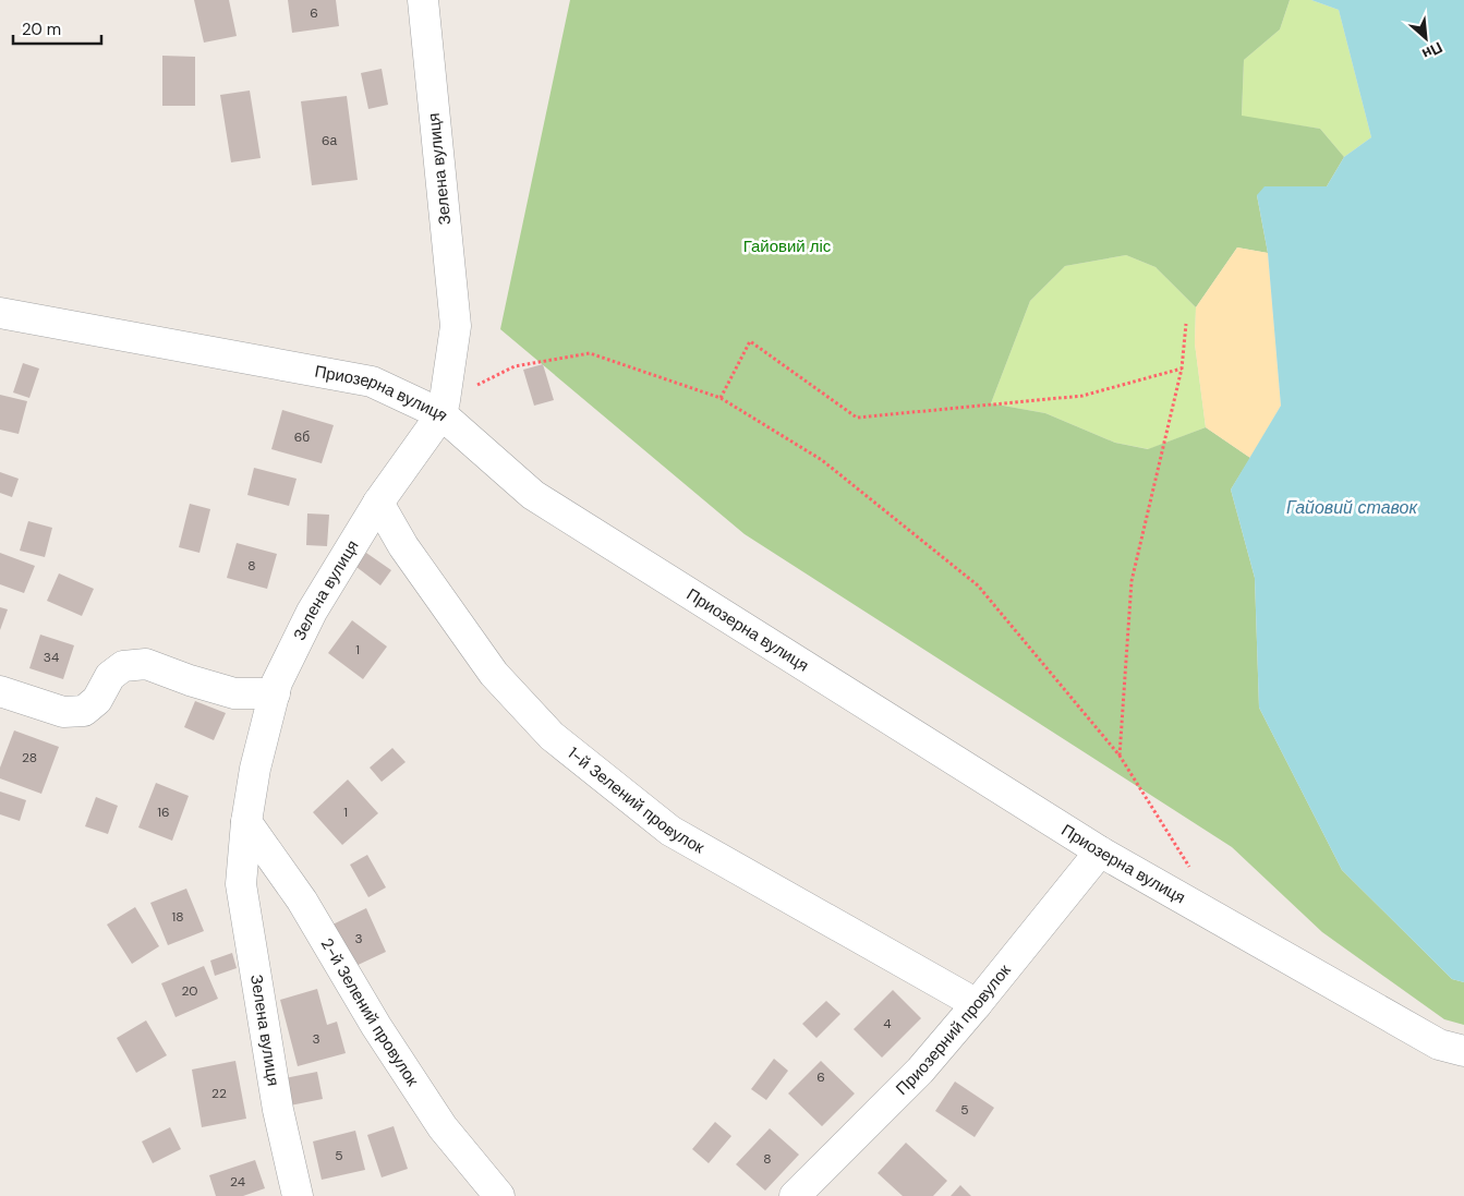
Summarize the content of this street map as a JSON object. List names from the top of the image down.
{
  "streets": {
    "street": [
      "Зелена вулиця",
      "Приозерна вулиця",
      "1-й Зелений провулок",
      "2-й Зелений провулок",
      "Приозерний провулок"
    ]
  },
  "crossings": [
    ["Зелена вулиця", "Приозерна вулиця"],
    ["Зелена вулиця", "1-й Зелений провулок"],
    ["Зелена вулиця", "2-й Зелений провулок"],
    ["Приозерна вулиця", "Приозерний провулок"],
    ["1-й Зелений провулок", "Приозерний провулок"]
  ],
  "water": ["Гайовий ставок"],
  "parks": ["Гайовий ліс"],
  "house_numbers": [
    "6",
    "6а",
    "6б",
    "8",
    "1",
    "34",
    "28",
    "16",
    "1",
    "18",
    "3",
    "20",
    "4",
    "3",
    "6",
    "22",
    "5",
    "5",
    "8",
    "24"
  ],
  "scale_bar": "20 m",
  "north": "bottom right"
}
